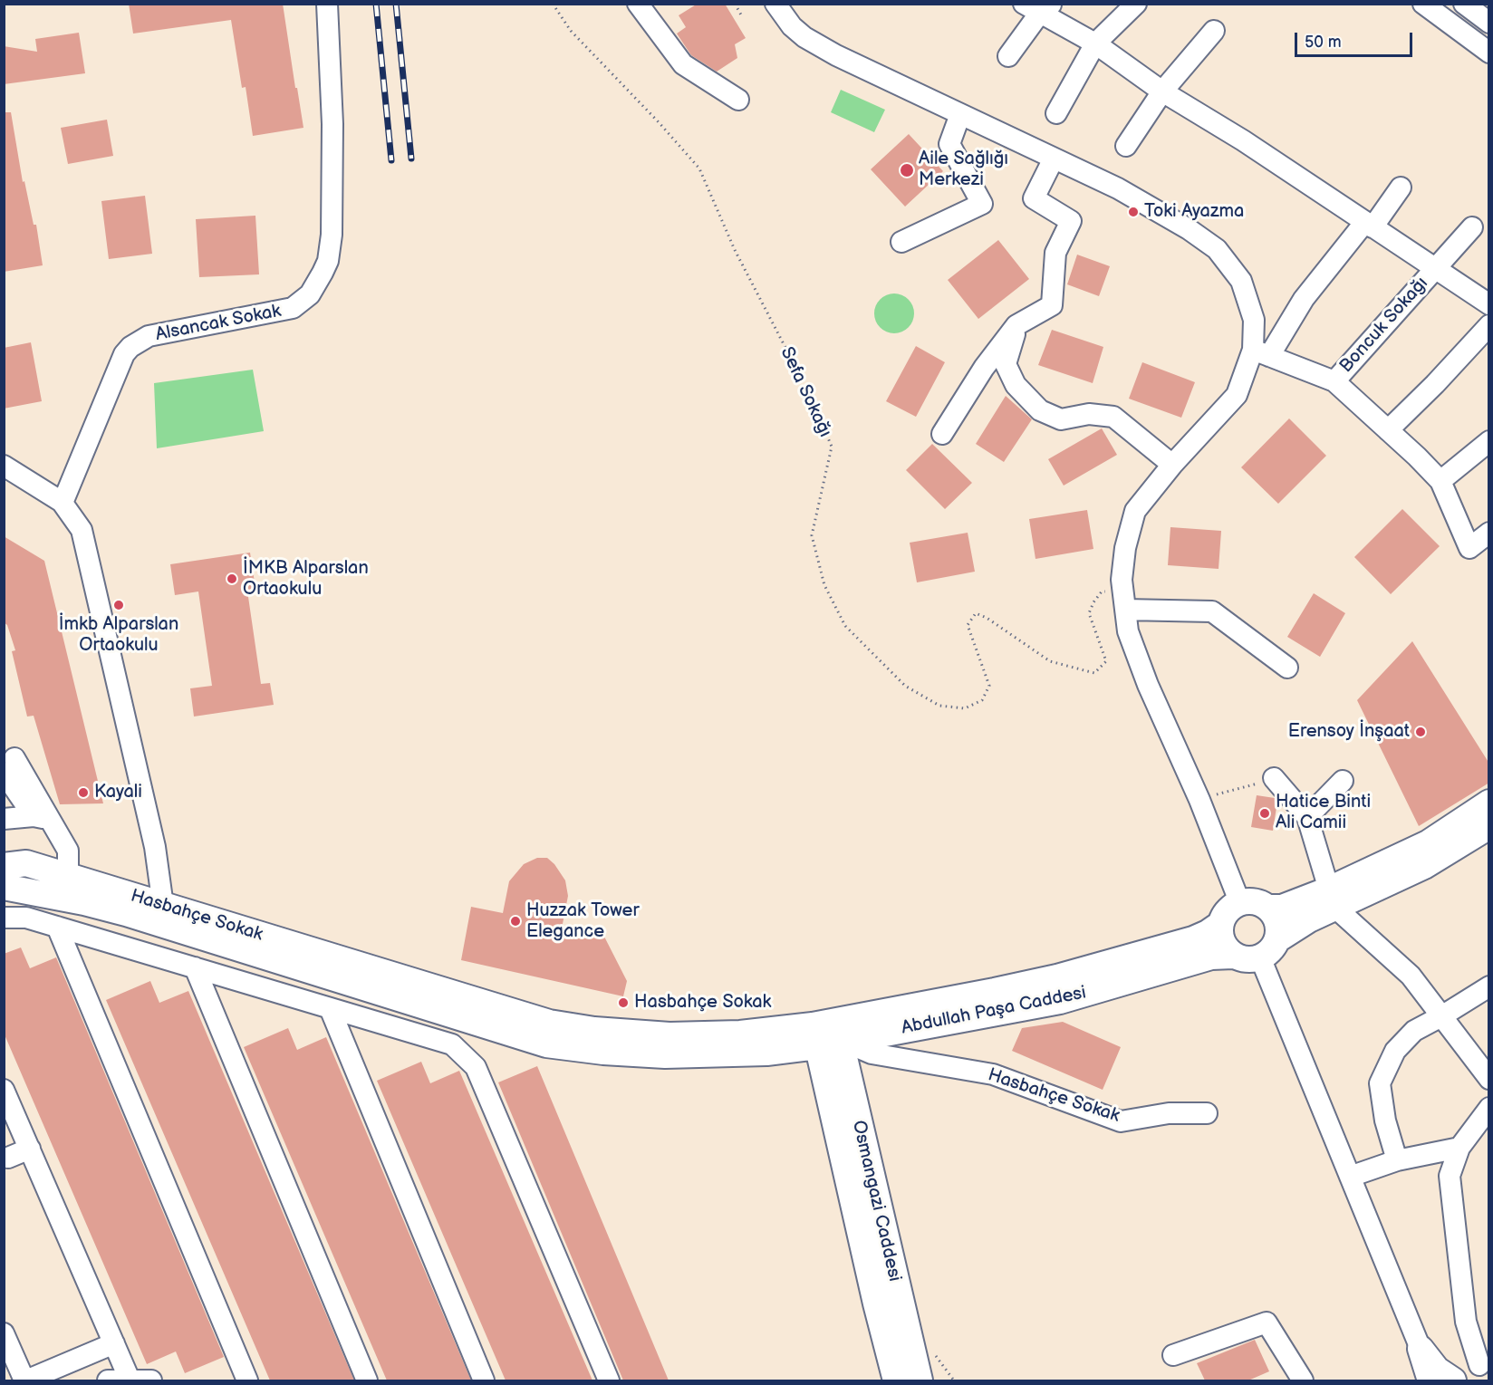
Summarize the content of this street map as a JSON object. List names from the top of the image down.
{
  "streets": {
    "main road": ["Hasbahçe Sokak", "Abdullah Paşa Caddesi", "Osmangazi Caddesi"],
    "street": ["Alsancak Sokak", "Boncuk Sokağı"],
    "path": ["Sefa Sokağı"]
  },
  "crossings": [
    ["Hasbahçe Sokak", "Abdullah Paşa Caddesi"],
    ["Hasbahçe Sokak", "Osmangazi Caddesi"],
    ["Abdullah Paşa Caddesi", "Osmangazi Caddesi"]
  ],
  "places": [
    "Aile Sağlığı Merkezi",
    "Toki Ayazma",
    "İMKB Alparslan Ortaokulu",
    "İmkb Alparslan Ortaokulu",
    "Erensoy İnşaat",
    "Kayali",
    "Hatice Binti Ali Camii",
    "Huzzak Tower Elegance",
    "Hasbahçe Sokak"
  ],
  "scale_bar": "50 m"
}
